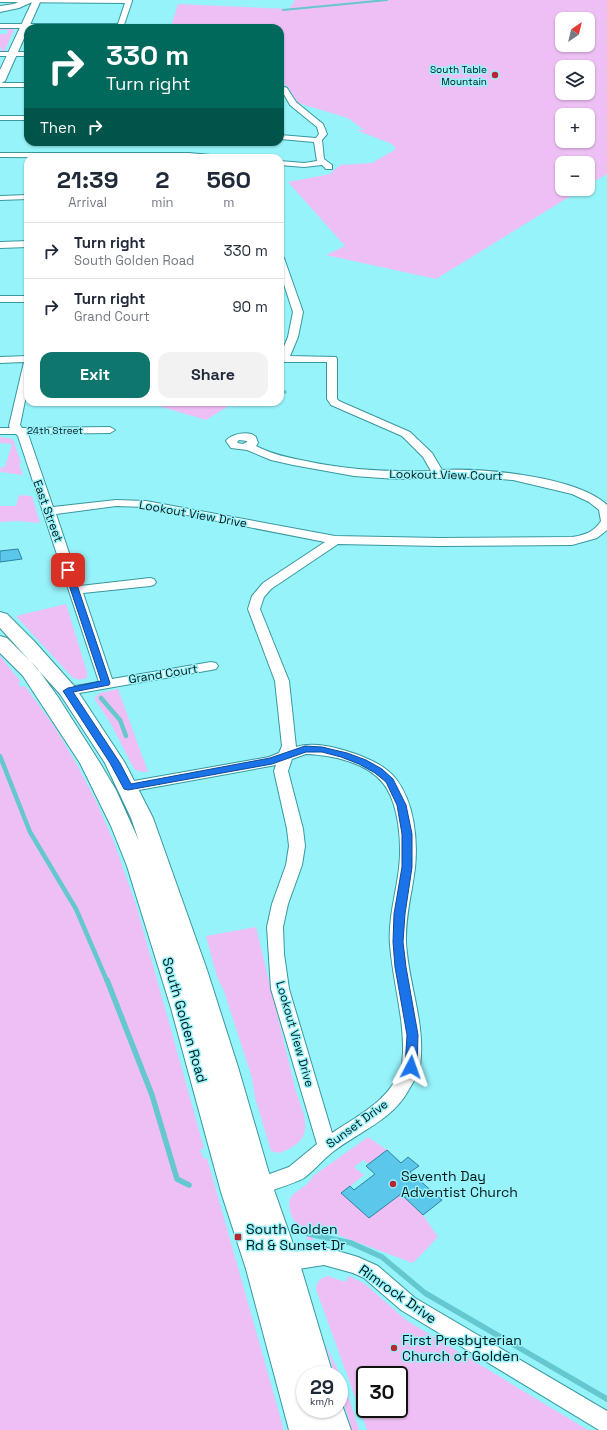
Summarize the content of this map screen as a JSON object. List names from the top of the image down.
{
  "streets": {
    "main road": ["South Golden Road"],
    "street": [
      "24th Street",
      "Lookout View Court",
      "East Street",
      "Lookout View Drive",
      "Grand Court",
      "Sunset Drive",
      "Rimrock Drive"
    ]
  },
  "crossings": [
    ["24th Street", "East Street"],
    ["Lookout View Court", "Lookout View Drive"],
    ["East Street", "Lookout View Drive"],
    ["East Street", "Grand Court"],
    ["Lookout View Drive", "Sunset Drive"],
    ["Grand Court", "South Golden Road"],
    ["South Golden Road", "Sunset Drive"],
    ["South Golden Road", "Rimrock Drive"]
  ],
  "places": {
    "other": ["South Table Mountain", "Seventh Day Adventist Church", "First Presbyterian Church of Golden"],
    "transit": ["South Golden Rd & Sunset Dr"]
  },
  "north": "top right",
  "page": {
    "map_buttons": ["+", "−"],
    "turn": ["330 m", "Turn right"],
    "then": "Then",
    "eta": [
      "21:39",
      "Arrival",
      "2",
      "min",
      "560",
      "m"
    ],
    "list": [
      {
        "name": "Turn right",
        "note": "South Golden Road",
        "value": "330 m"
      },
      {
        "name": "Turn right",
        "note": "Grand Court",
        "value": "90 m"
      }
    ],
    "buttons": ["Exit", "Share"],
    "speed": "29 km/h",
    "limit": "30"
  }
}
